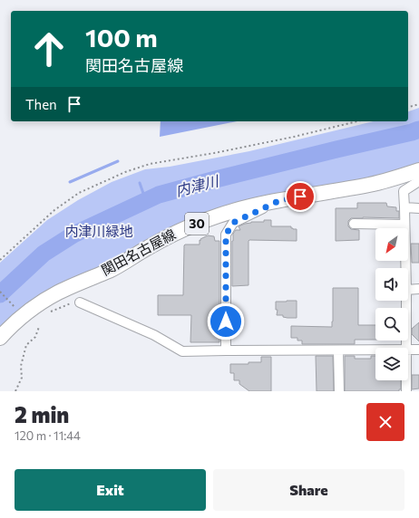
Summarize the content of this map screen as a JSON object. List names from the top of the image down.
{
  "streets": {
    "main road": ["30", "関田名古屋線"]
  },
  "water": ["内津川"],
  "parks": ["内津川緑地"],
  "north": "bottom left",
  "page": {
    "turn": ["100 m", "関田名古屋線"],
    "then": "Then",
    "heading": ["2 min", "120 m · 11:44"],
    "buttons": ["Exit", "Share"]
  }
}
